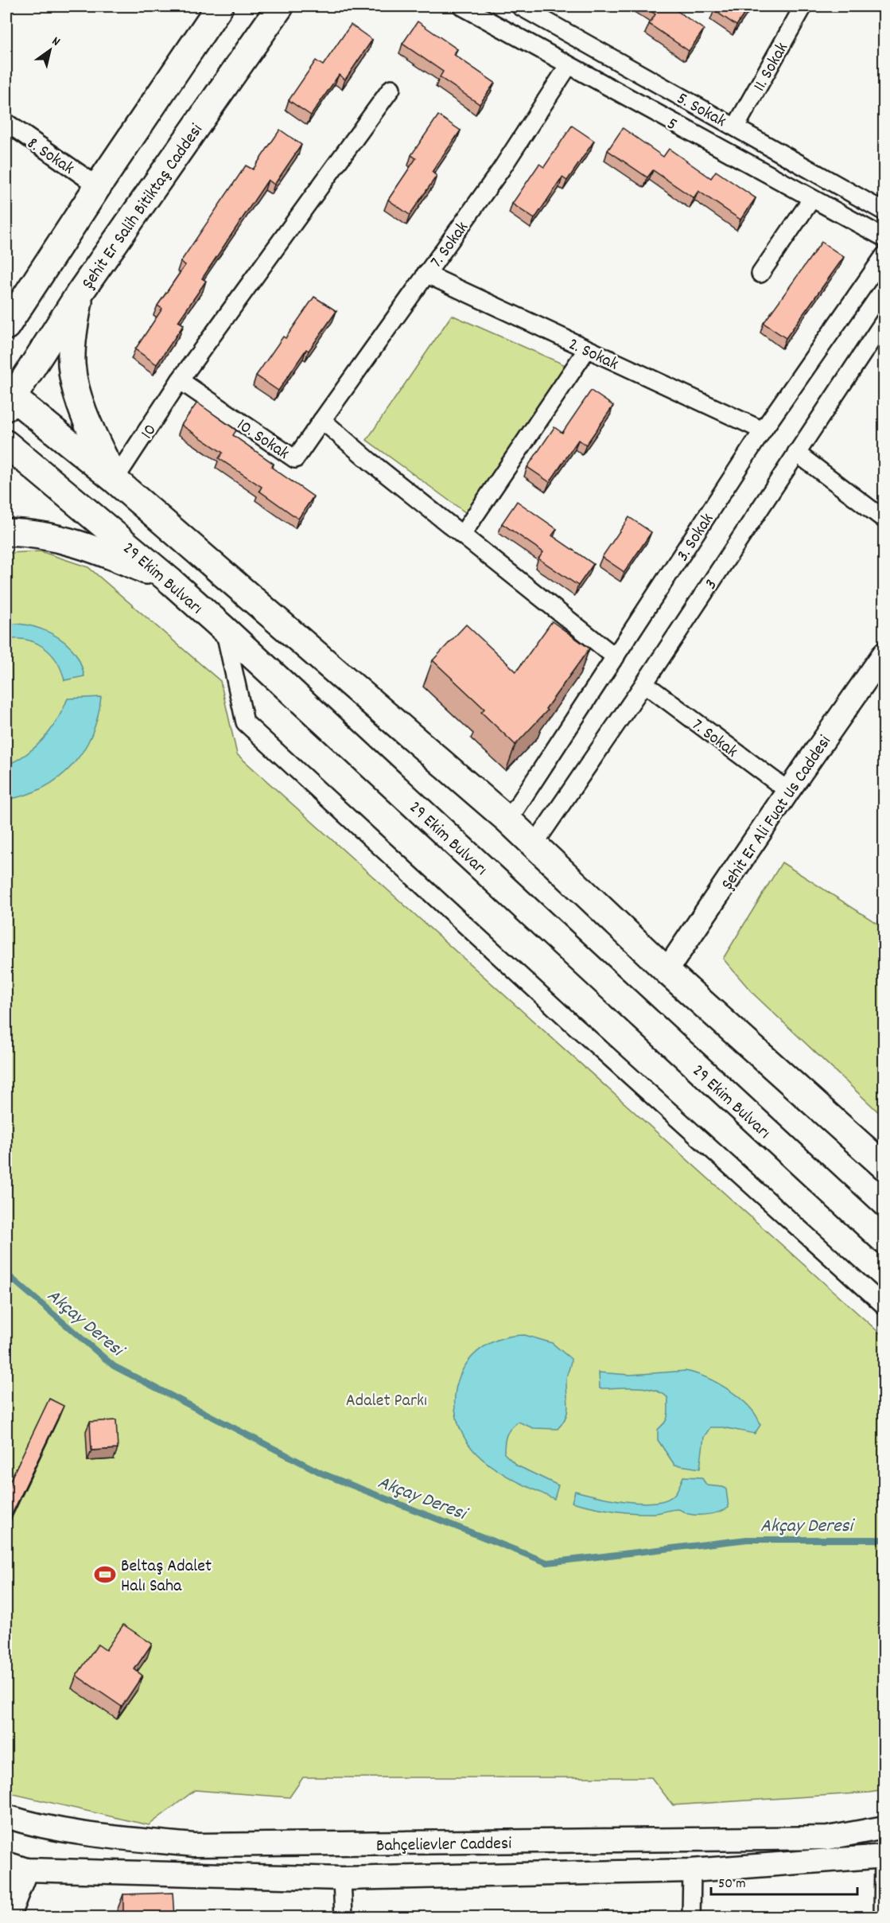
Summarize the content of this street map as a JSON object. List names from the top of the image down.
{
  "streets": {
    "main road": ["Şehit Er Salih Bitiktaş Caddesi", "29 Ekim Bulvarı"],
    "street": [
      "11. Sokak",
      "5. Sokak",
      "5",
      "8. Sokak",
      "7. Sokak",
      "2. Sokak",
      "10",
      "10. Sokak",
      "3. Sokak",
      "3",
      "Şehit Er Ali Fuat Us Caddesi",
      "Bahçelievler Caddesi"
    ]
  },
  "crossings": [
    ["11. Sokak", "5. Sokak"],
    ["5", "7. Sokak"],
    ["7. Sokak", "2. Sokak"],
    ["7. Sokak", "10. Sokak"],
    ["7. Sokak", "3"],
    ["7. Sokak", "Şehit Er Ali Fuat Us Caddesi"],
    ["2. Sokak", "3. Sokak"],
    ["10", "10. Sokak"]
  ],
  "water": ["Akçay Deresi"],
  "parks": ["Adalet Parkı"],
  "places": {
    "sports": ["Beltaş Adalet Halı Saha"]
  },
  "scale_bar": "50 m",
  "north": "top right"
}
